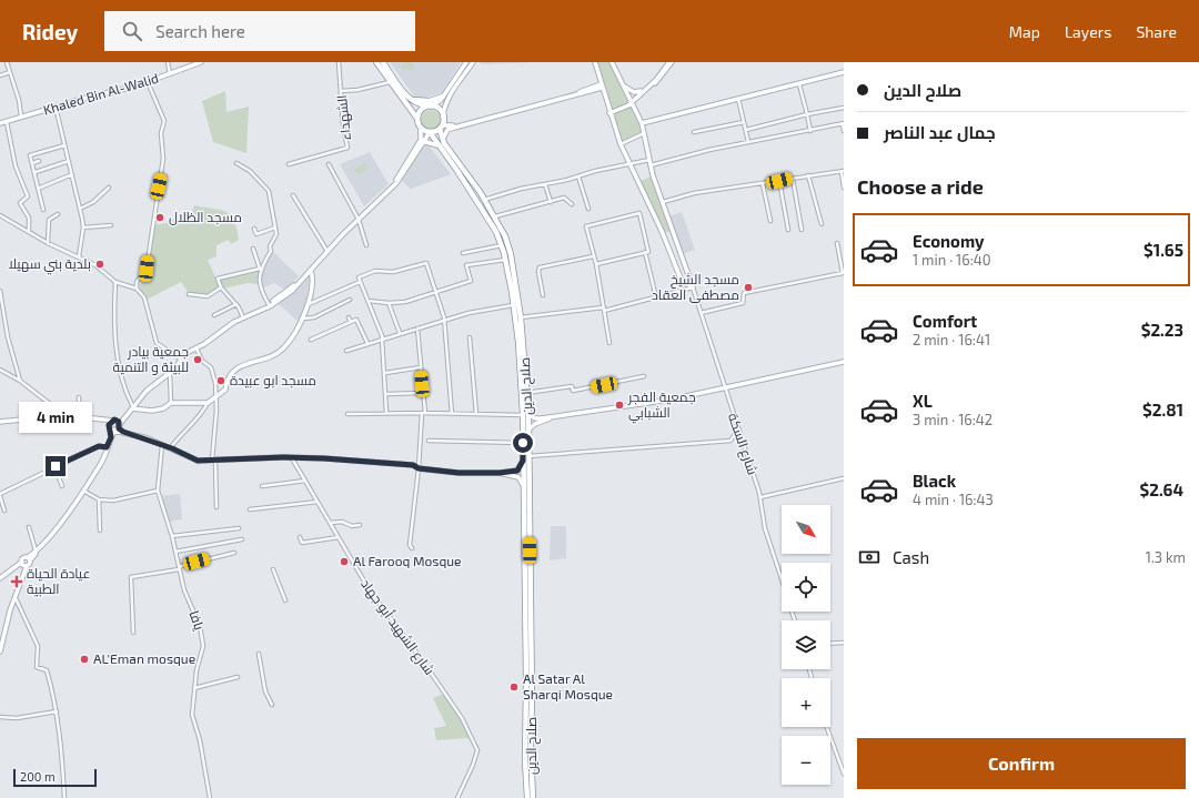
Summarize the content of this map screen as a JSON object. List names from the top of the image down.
{
  "streets": {
    "highway": ["صلاح الدين"],
    "main road": ["Khaled Bin Al-Walid", "شارع السكة"],
    "street": ["الشهداء", "يافا", "شارع الشهيد أبو جهاد"]
  },
  "places": {
    "other": [
      "مسجد الظلال",
      "بلدية بني سهيلا",
      "مسجد الشيخ مصطفى العقاد",
      "جمعية بيادر للبيئة و التنمية",
      "مسجد ابو عبيدة",
      "جمعية الفجر الشبابي",
      "Al Farooq Mosque",
      "AL'Eman mosque",
      "Al Satar Al Sharqi Mosque"
    ],
    "health": ["عيادة الحياة الطبية"]
  },
  "scale_bar": "200 m",
  "north": "bottom right",
  "page": {
    "header": "Ridey",
    "search": "Search here",
    "nav": ["Map", "Layers", "Share"],
    "banner": ["صلاح الدين", "جمال عبد الناصر"],
    "heading": "Choose a ride",
    "list": [
      {
        "name": "Economy",
        "note": "1 min · 16:40",
        "value": "$1.65"
      },
      {
        "name": "Comfort",
        "note": "2 min · 16:41",
        "value": "$2.23"
      },
      {
        "name": "XL",
        "note": "3 min · 16:42",
        "value": "$2.81"
      },
      {
        "name": "Black",
        "note": "4 min · 16:43",
        "value": "$2.64"
      }
    ],
    "bubble": "4 min",
    "map_buttons": ["+", "−"],
    "pay": ["Cash", "1.3 km"],
    "buttons": "Confirm",
    "scale": "200 m"
  }
}
